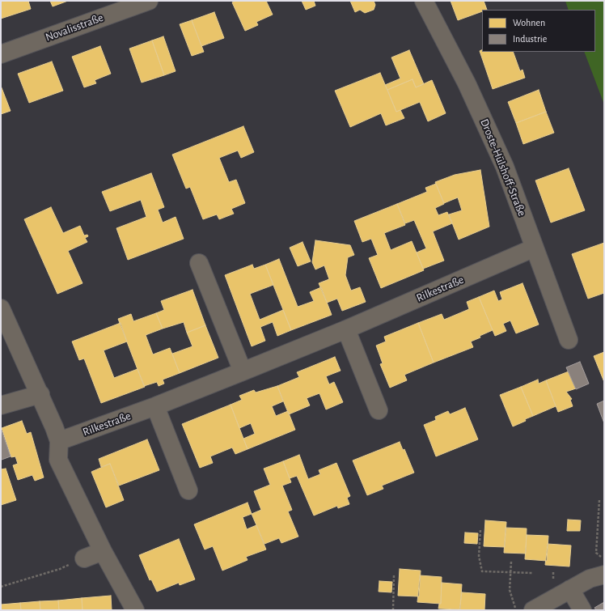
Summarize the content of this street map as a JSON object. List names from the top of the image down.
{
  "streets": {
    "street": ["Novalisstraße", "Droste-Hülshoff-Straße", "Rilkestraße"]
  },
  "crossings": [
    ["Droste-Hülshoff-Straße", "Rilkestraße"]
  ],
  "legend": ["Wohnen", "Industrie"]
}
